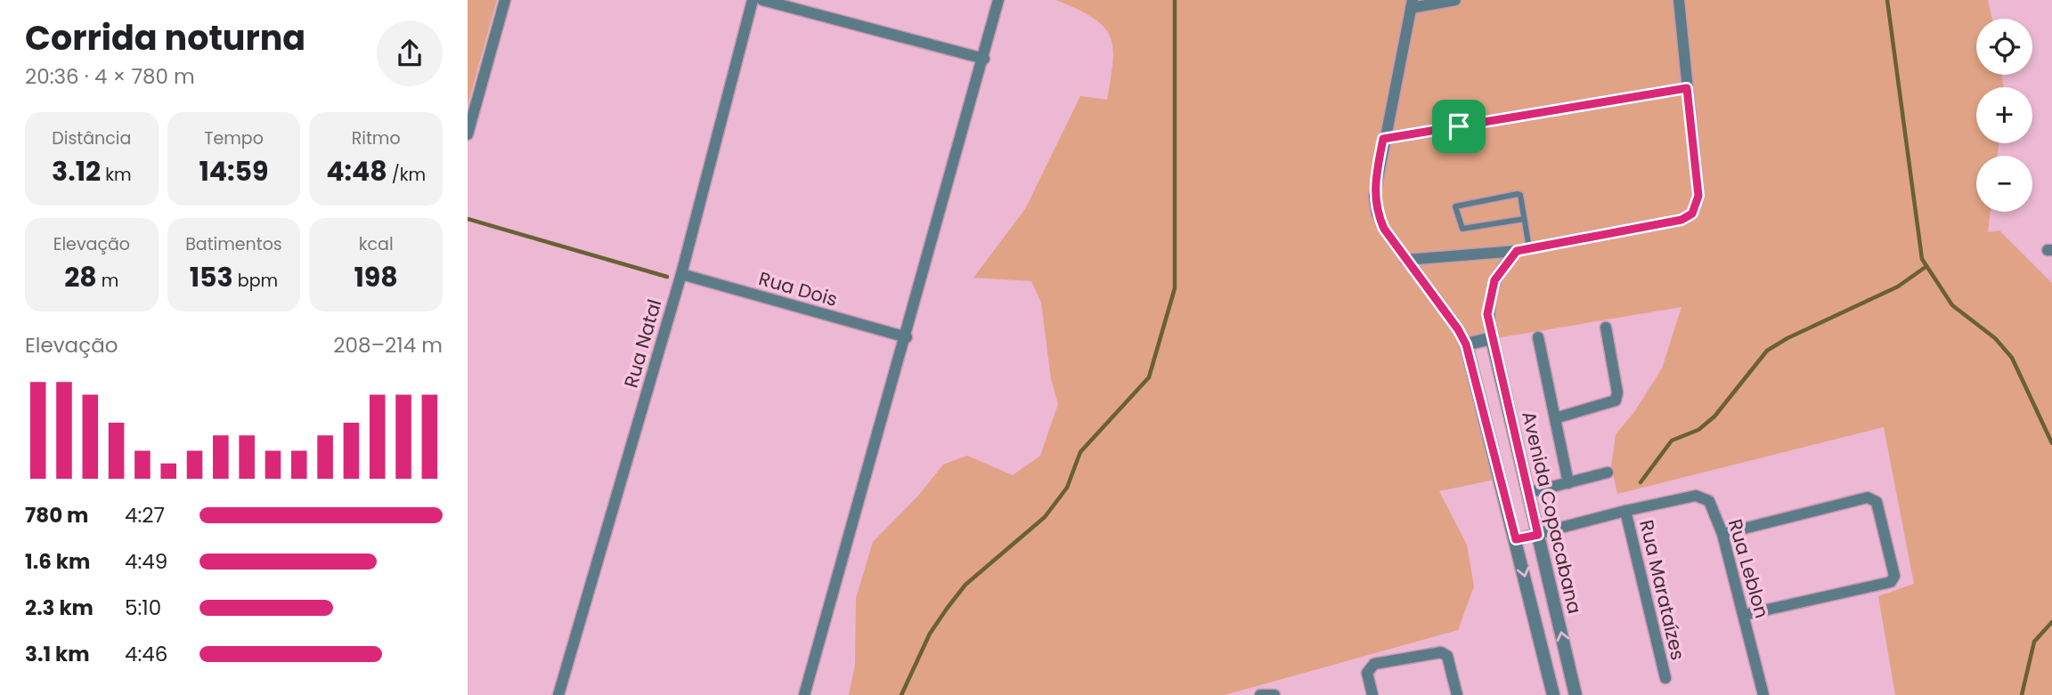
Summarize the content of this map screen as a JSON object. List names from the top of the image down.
{
  "streets": {
    "street": [
      "Rua Dois",
      "Rua Natal",
      "Avenida Copacabana",
      "Rua Leblon",
      "Rua Marataízes"
    ]
  },
  "crossings": [
    ["Rua Dois", "Rua Natal"],
    ["Avenida Copacabana", "Rua Leblon"],
    ["Rua Leblon", "Rua Marataízes"]
  ],
  "page": {
    "heading": ["Corrida noturna", "20:36 · 4 × 780 m"],
    "map_buttons": ["+", "−"],
    "stats": [
      ["Distância", "3.12 km"],
      ["Tempo", "14:59"],
      ["Ritmo", "4:48 /km"],
      ["Elevação", "28 m"],
      ["Batimentos", "153 bpm"],
      ["kcal", "198"]
    ],
    "chart": ["Elevação", "208–214 m"],
    "list": [
      {
        "name": "780 m",
        "note": "4:27"
      },
      {
        "name": "1.6 km",
        "note": "4:49"
      },
      {
        "name": "2.3 km",
        "note": "5:10"
      },
      {
        "name": "3.1 km",
        "note": "4:46"
      }
    ]
  }
}
